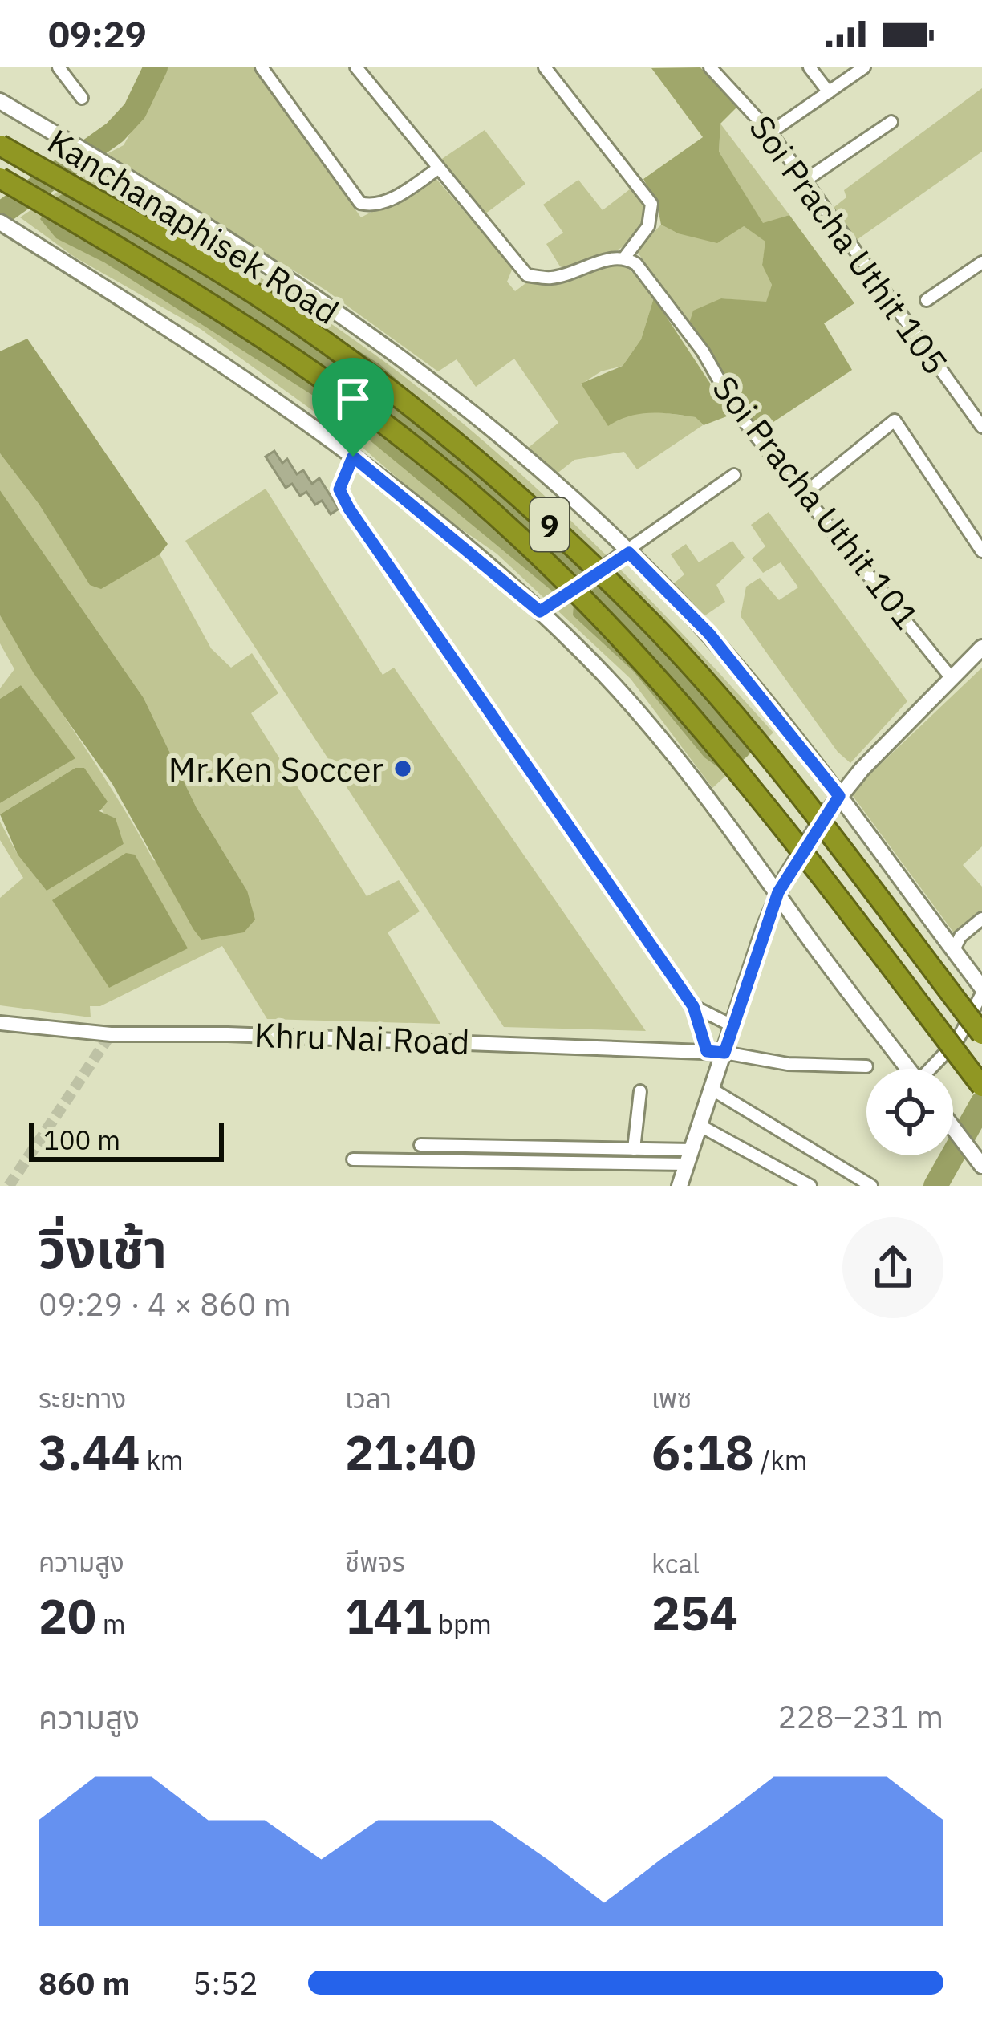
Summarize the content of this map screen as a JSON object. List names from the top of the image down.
{
  "streets": {
    "highway": ["Kanchanaphisek Road", "9"],
    "street": ["Soi Pracha Uthit 105", "Soi Pracha Uthit 101", "Khru Nai Road"]
  },
  "places": ["Mr.Ken Soccer"],
  "scale_bar": "100 m",
  "page": {
    "status": "09:29",
    "scale": "100 m",
    "heading": ["วิ่งเช้า", "09:29 · 4 × 860 m"],
    "stats": [
      ["ระยะทาง", "3.44 km"],
      ["เวลา", "21:40"],
      ["เพซ", "6:18 /km"],
      ["ความสูง", "20 m"],
      ["ชีพจร", "141 bpm"],
      ["kcal", "254"]
    ],
    "chart": ["ความสูง", "228–231 m"],
    "list": [
      {
        "name": "860 m",
        "note": "5:52"
      }
    ]
  }
}
